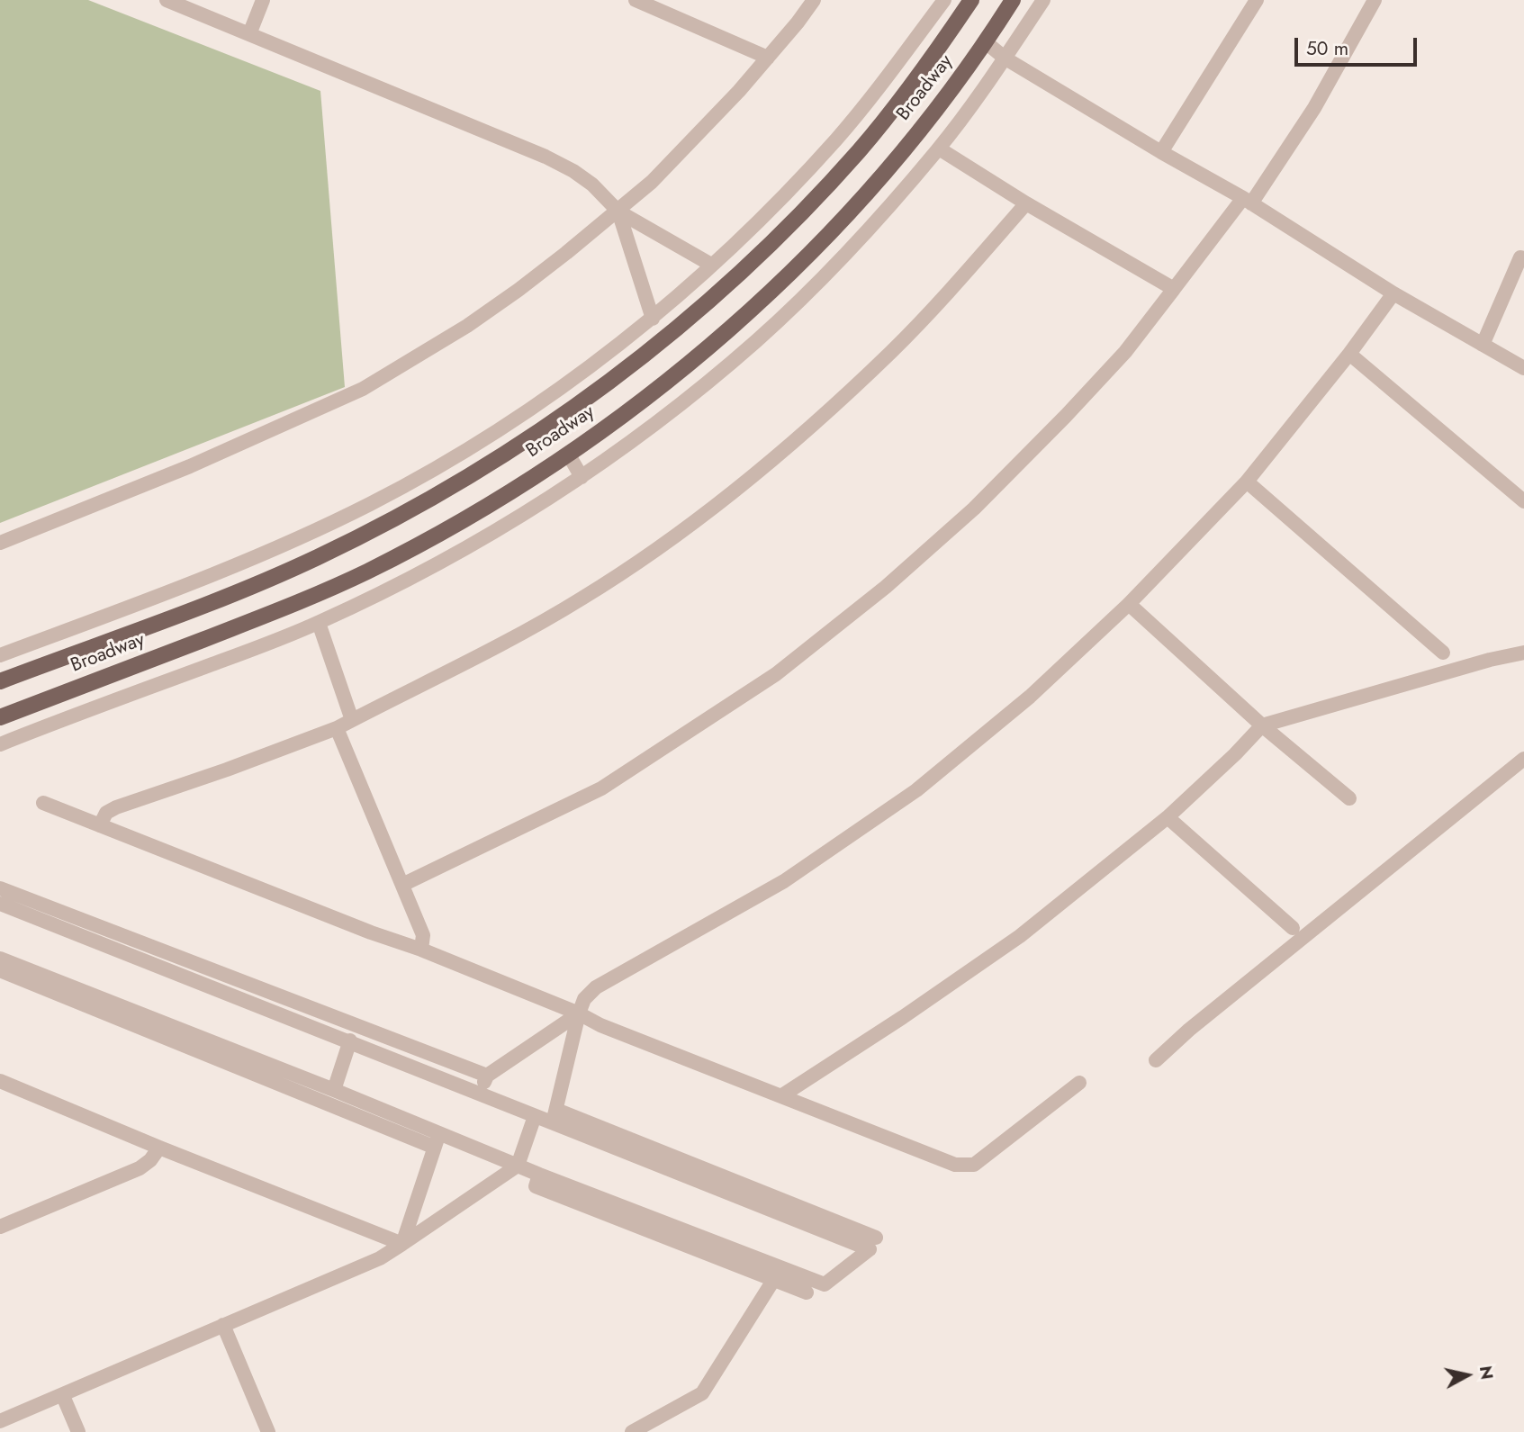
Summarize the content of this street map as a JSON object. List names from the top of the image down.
{
  "streets": {
    "main road": ["Broadway"]
  },
  "scale_bar": "50 m",
  "north": "right"
}
